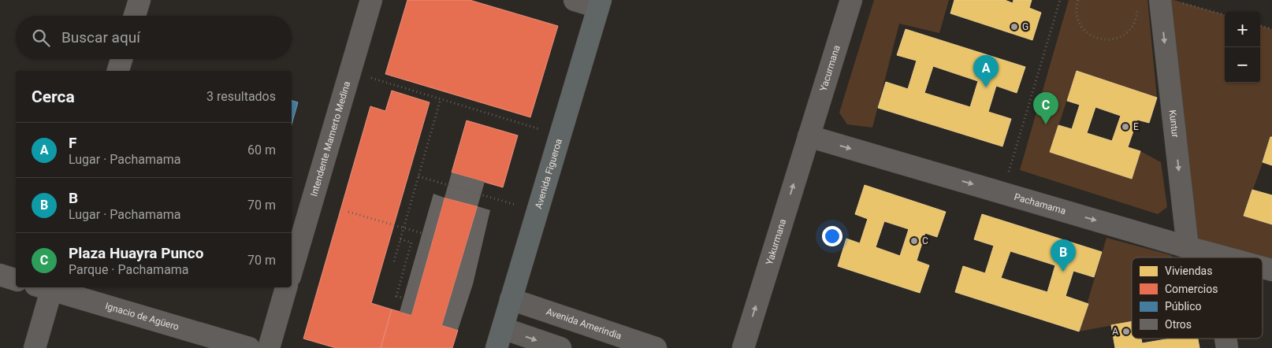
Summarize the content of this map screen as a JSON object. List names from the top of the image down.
{
  "streets": {
    "main road": ["Avenida Figueroa"],
    "street": [
      "Yacurmana",
      "Kuntur",
      "Intendente Mamerto Medina",
      "Pachamama",
      "Yakurmana",
      "Ignacio de Agüero",
      "Avenida Amerindia"
    ]
  },
  "crossings": [
    ["Yacurmana", "Pachamama"],
    ["Yacurmana", "Yakurmana"],
    ["Kuntur", "Pachamama"],
    ["Avenida Figueroa", "Avenida Amerindia"],
    ["Pachamama", "Yakurmana"]
  ],
  "one_way": ["Kuntur", "Pachamama", "Yakurmana"],
  "places": [
    "G",
    "E",
    "C",
    "A"
  ],
  "legend": [
    "Viviendas",
    "Comercios",
    "Público",
    "Otros"
  ],
  "page": {
    "map_buttons": ["+", "−"],
    "search": "Buscar aquí",
    "pins": ["A", "C", "B"],
    "heading": ["Cerca", "3 resultados"],
    "list": [
      {
        "mark": "A",
        "name": "F",
        "note": "Lugar · Pachamama",
        "value": "60 m"
      },
      {
        "mark": "B",
        "name": "B",
        "note": "Lugar · Pachamama",
        "value": "70 m"
      },
      {
        "mark": "C",
        "name": "Plaza Huayra Punco",
        "note": "Parque · Pachamama",
        "value": "70 m"
      }
    ]
  }
}
